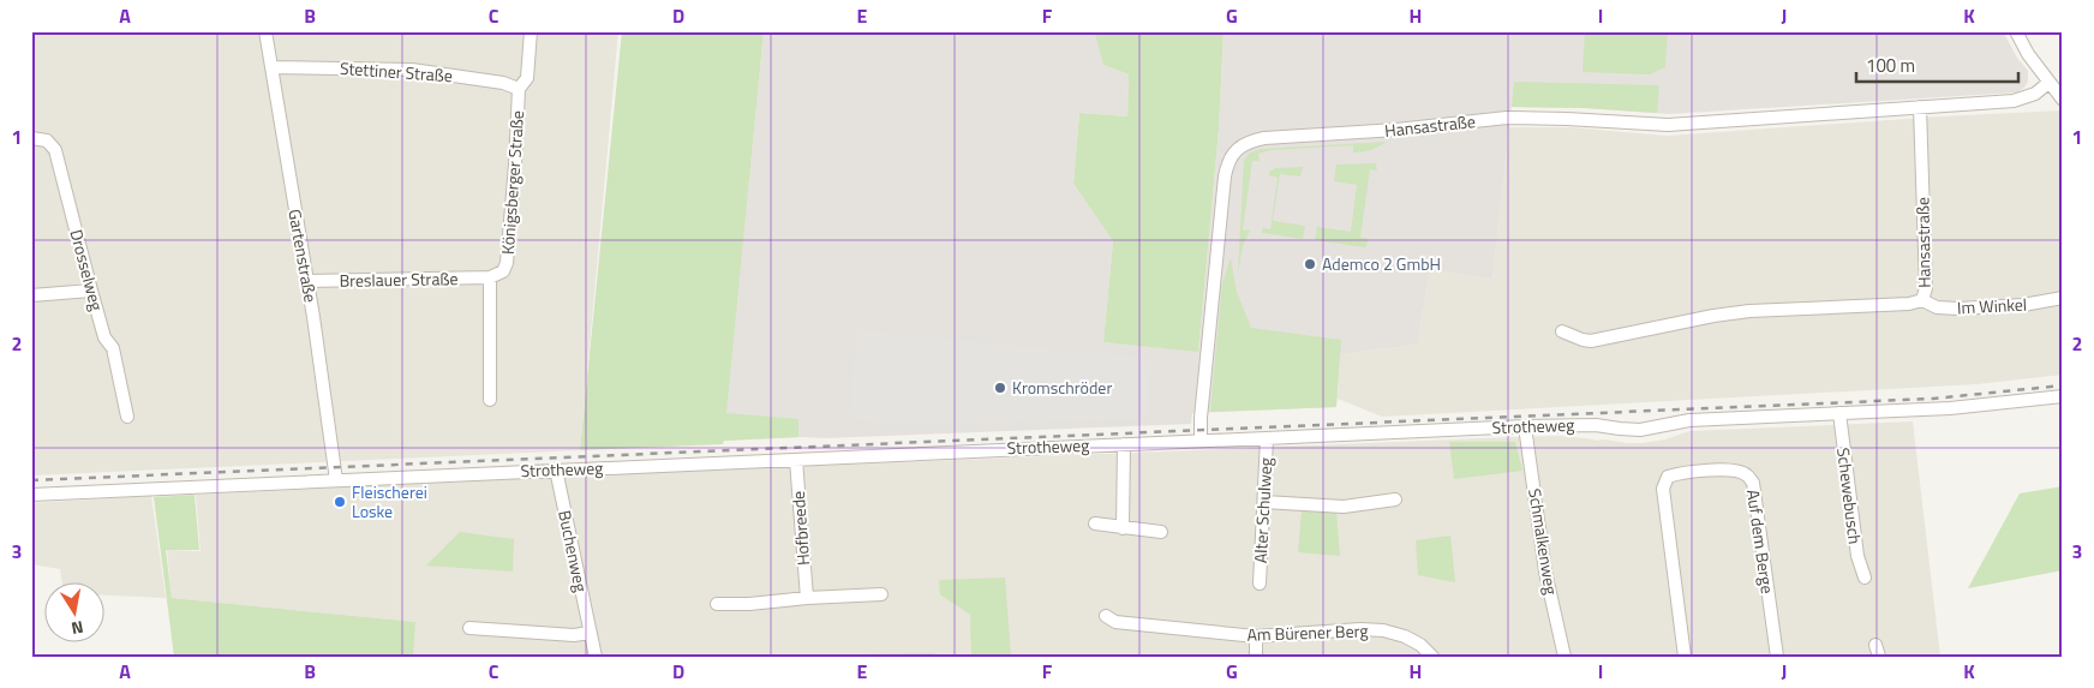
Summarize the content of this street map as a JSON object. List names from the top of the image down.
{
  "streets": {
    "street": [
      "Stettiner Straße",
      "Hansastraße",
      "Königsberger Straße",
      "Gartenstraße",
      "Drosselweg",
      "Breslauer Straße",
      "Im Winkel",
      "Strotheweg",
      "Schewebusch",
      "Alter Schulweg",
      "Hofbreede",
      "Schmalkenweg",
      "Auf dem Berge",
      "Buchenweg",
      "Am Bürener Berg"
    ]
  },
  "crossings": [
    ["Stettiner Straße", "Königsberger Straße"],
    ["Stettiner Straße", "Gartenstraße"],
    ["Hansastraße", "Im Winkel"],
    ["Hansastraße", "Strotheweg"],
    ["Königsberger Straße", "Breslauer Straße"],
    ["Gartenstraße", "Breslauer Straße"],
    ["Gartenstraße", "Strotheweg"],
    ["Strotheweg", "Schewebusch"],
    ["Strotheweg", "Alter Schulweg"],
    ["Strotheweg", "Hofbreede"],
    ["Strotheweg", "Schmalkenweg"],
    ["Strotheweg", "Buchenweg"]
  ],
  "places": ["Ademco 2 GmbH", "Kromschröder", "Fleischerei Loske"],
  "scale_bar": "100 m",
  "north": "bottom",
  "grid": {
    "columns": [
      "A",
      "B",
      "C",
      "D",
      "E",
      "F",
      "G",
      "H",
      "I",
      "J",
      "K"
    ],
    "rows": ["1", "2", "3"]
  }
}
